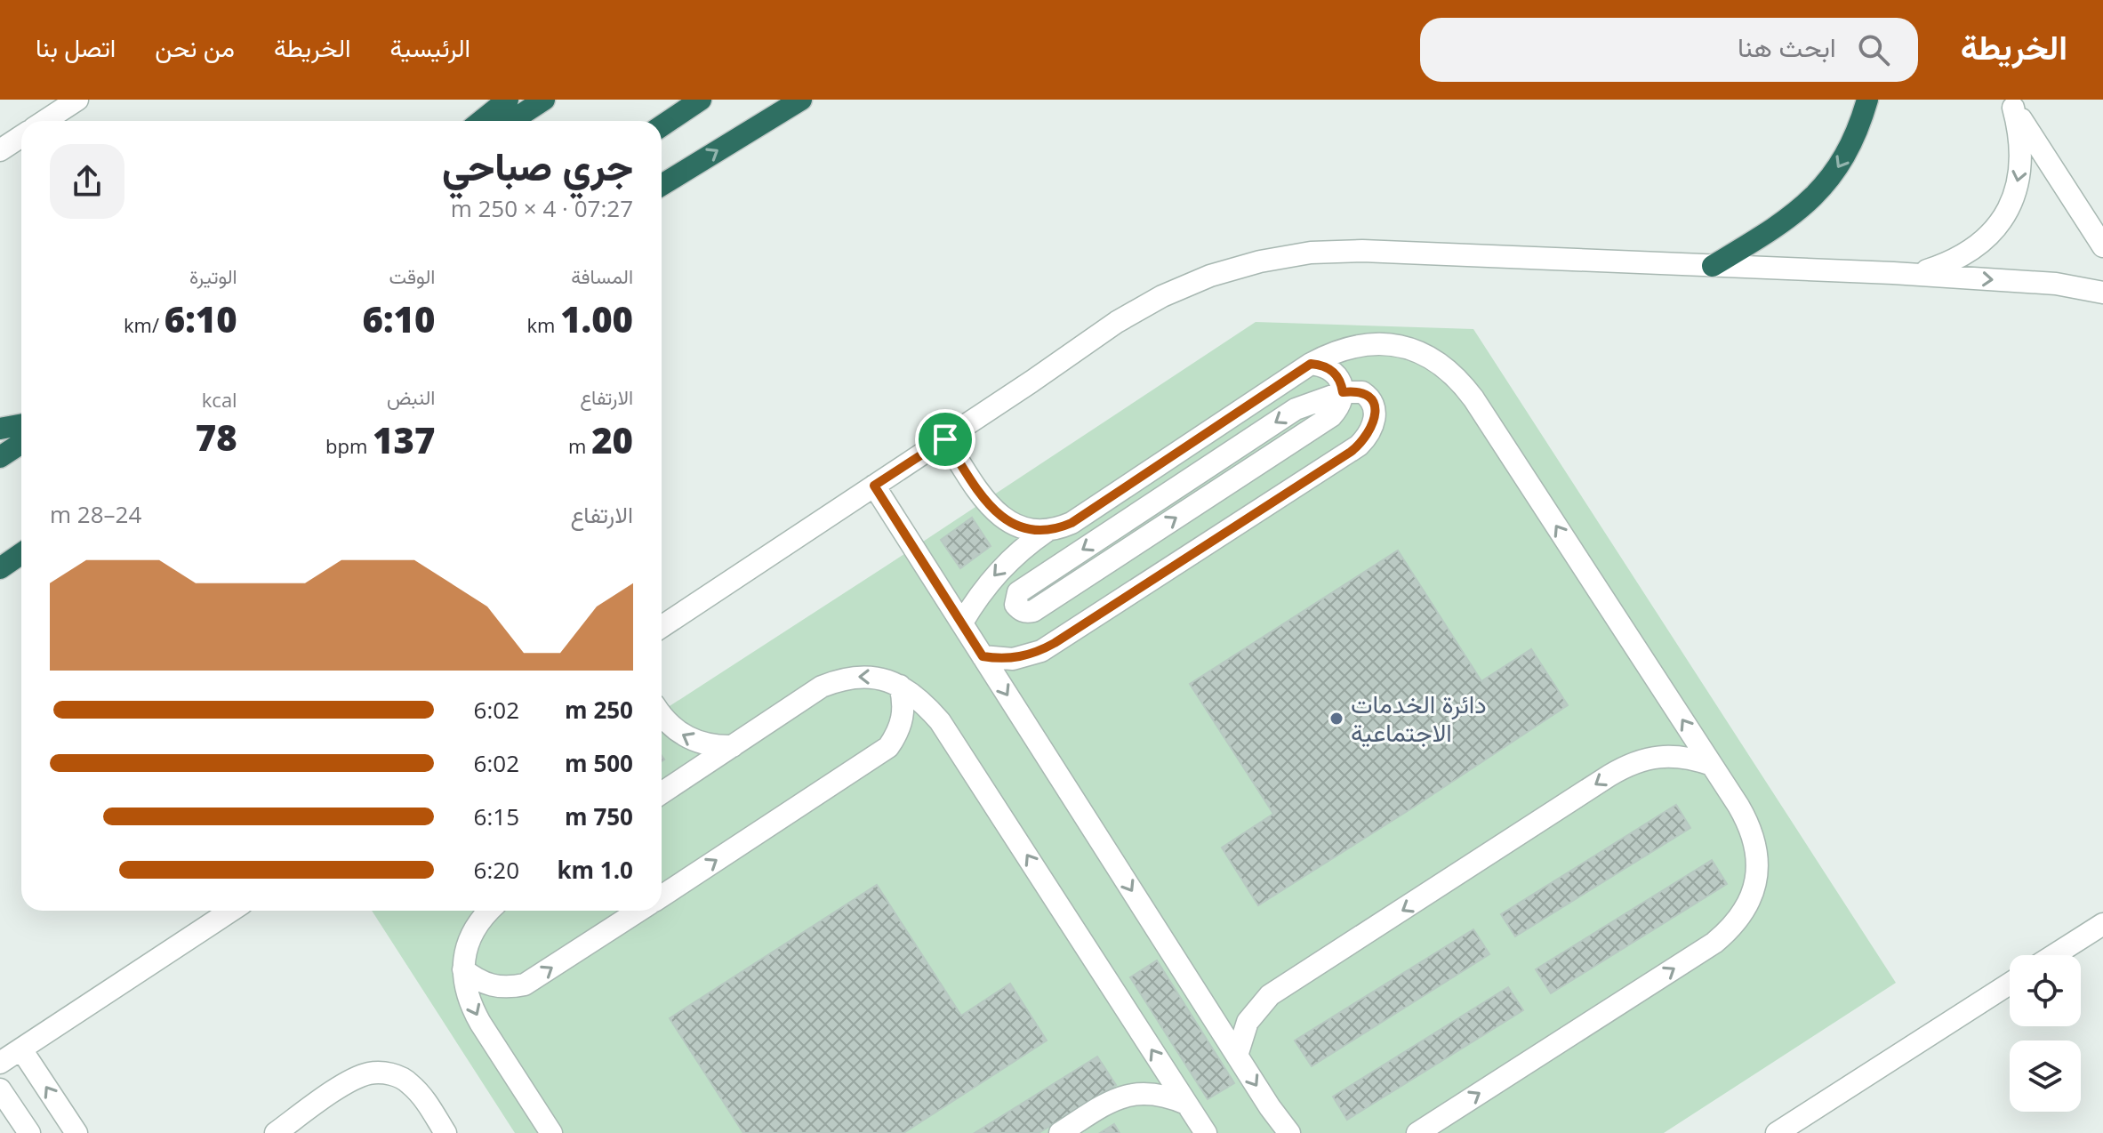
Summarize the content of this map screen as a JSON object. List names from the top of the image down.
{
  "places": ["دائرة الخدمات الاجتماعية"],
  "page": {
    "header": "الخريطة",
    "search": "ابحث هنا",
    "nav": [
      "الرئيسية",
      "الخريطة",
      "من نحن",
      "اتصل بنا"
    ],
    "heading": ["جري صباحي", "07:27 · 4 × 250 m"],
    "stats": [
      ["المسافة", "1.00 km"],
      ["الوقت", "6:10"],
      ["الوتيرة", "6:10 /km"],
      ["الارتفاع", "20 m"],
      ["النبض", "137 bpm"],
      ["kcal", "78"]
    ],
    "chart": ["الارتفاع", "24–28 m"],
    "list": [
      {
        "name": "250 m",
        "note": "6:02"
      },
      {
        "name": "500 m",
        "note": "6:02"
      },
      {
        "name": "750 m",
        "note": "6:15"
      },
      {
        "name": "1.0 km",
        "note": "6:20"
      }
    ]
  }
}
